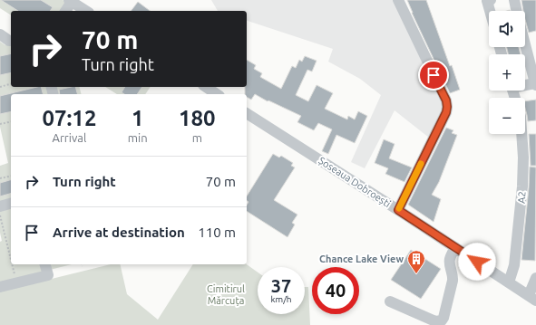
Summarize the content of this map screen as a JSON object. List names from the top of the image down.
{
  "streets": {
    "street": ["Șoseaua Dobroești", "A2"]
  },
  "crossings": [
    ["Șoseaua Dobroești", "A2"]
  ],
  "parks": ["Cimitirul Mărcuța"],
  "places": {
    "building": ["Chance Lake View"]
  },
  "page": {
    "map_buttons": ["+", "−"],
    "turn": ["70 m", "Turn right"],
    "eta": [
      "07:12",
      "Arrival",
      "1",
      "min",
      "180",
      "m"
    ],
    "list": [
      {
        "name": "Turn right",
        "value": "70 m"
      },
      {
        "name": "Arrive at destination",
        "value": "110 m"
      }
    ],
    "speed": "37 km/h",
    "limit": "40"
  }
}
